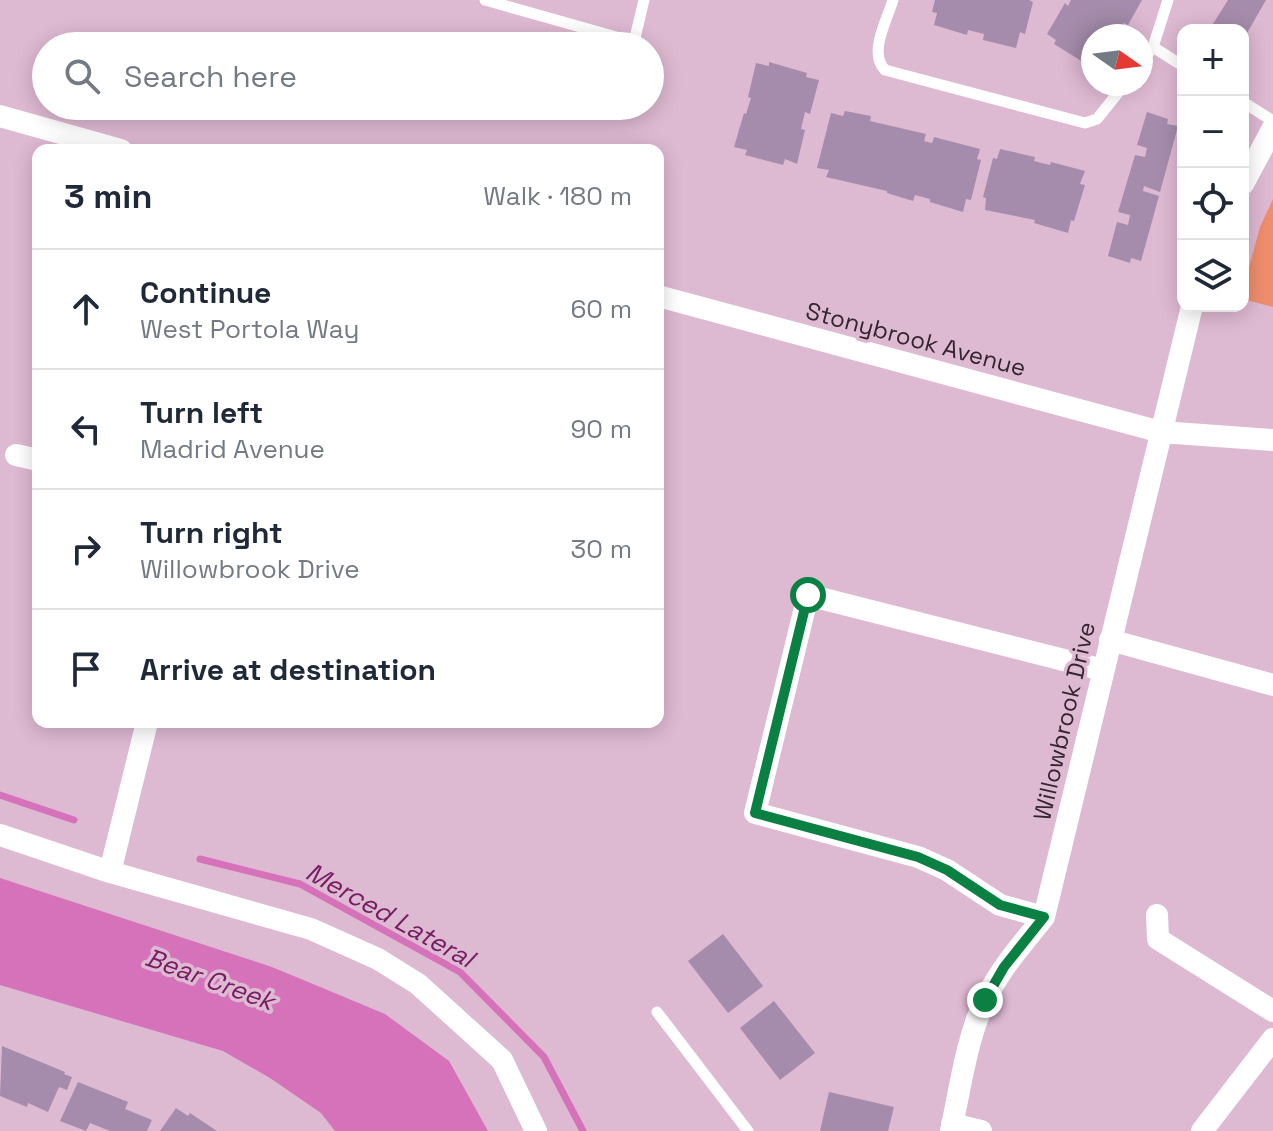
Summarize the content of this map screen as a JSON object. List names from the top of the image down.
{
  "streets": {
    "street": ["Stonybrook Avenue", "Willowbrook Drive"]
  },
  "crossings": [
    ["Stonybrook Avenue", "Willowbrook Drive"]
  ],
  "water": ["Merced Lateral", "Bear Creek"],
  "north": "right",
  "page": {
    "map_buttons": ["+", "−"],
    "search": "Search here",
    "heading": ["3 min", "Walk · 180 m"],
    "list": [
      ["Continue", "West Portola Way", "60 m"],
      ["Turn left", "Madrid Avenue", "90 m"],
      ["Turn right", "Willowbrook Drive", "30 m"],
      "Arrive at destination"
    ]
  }
}
